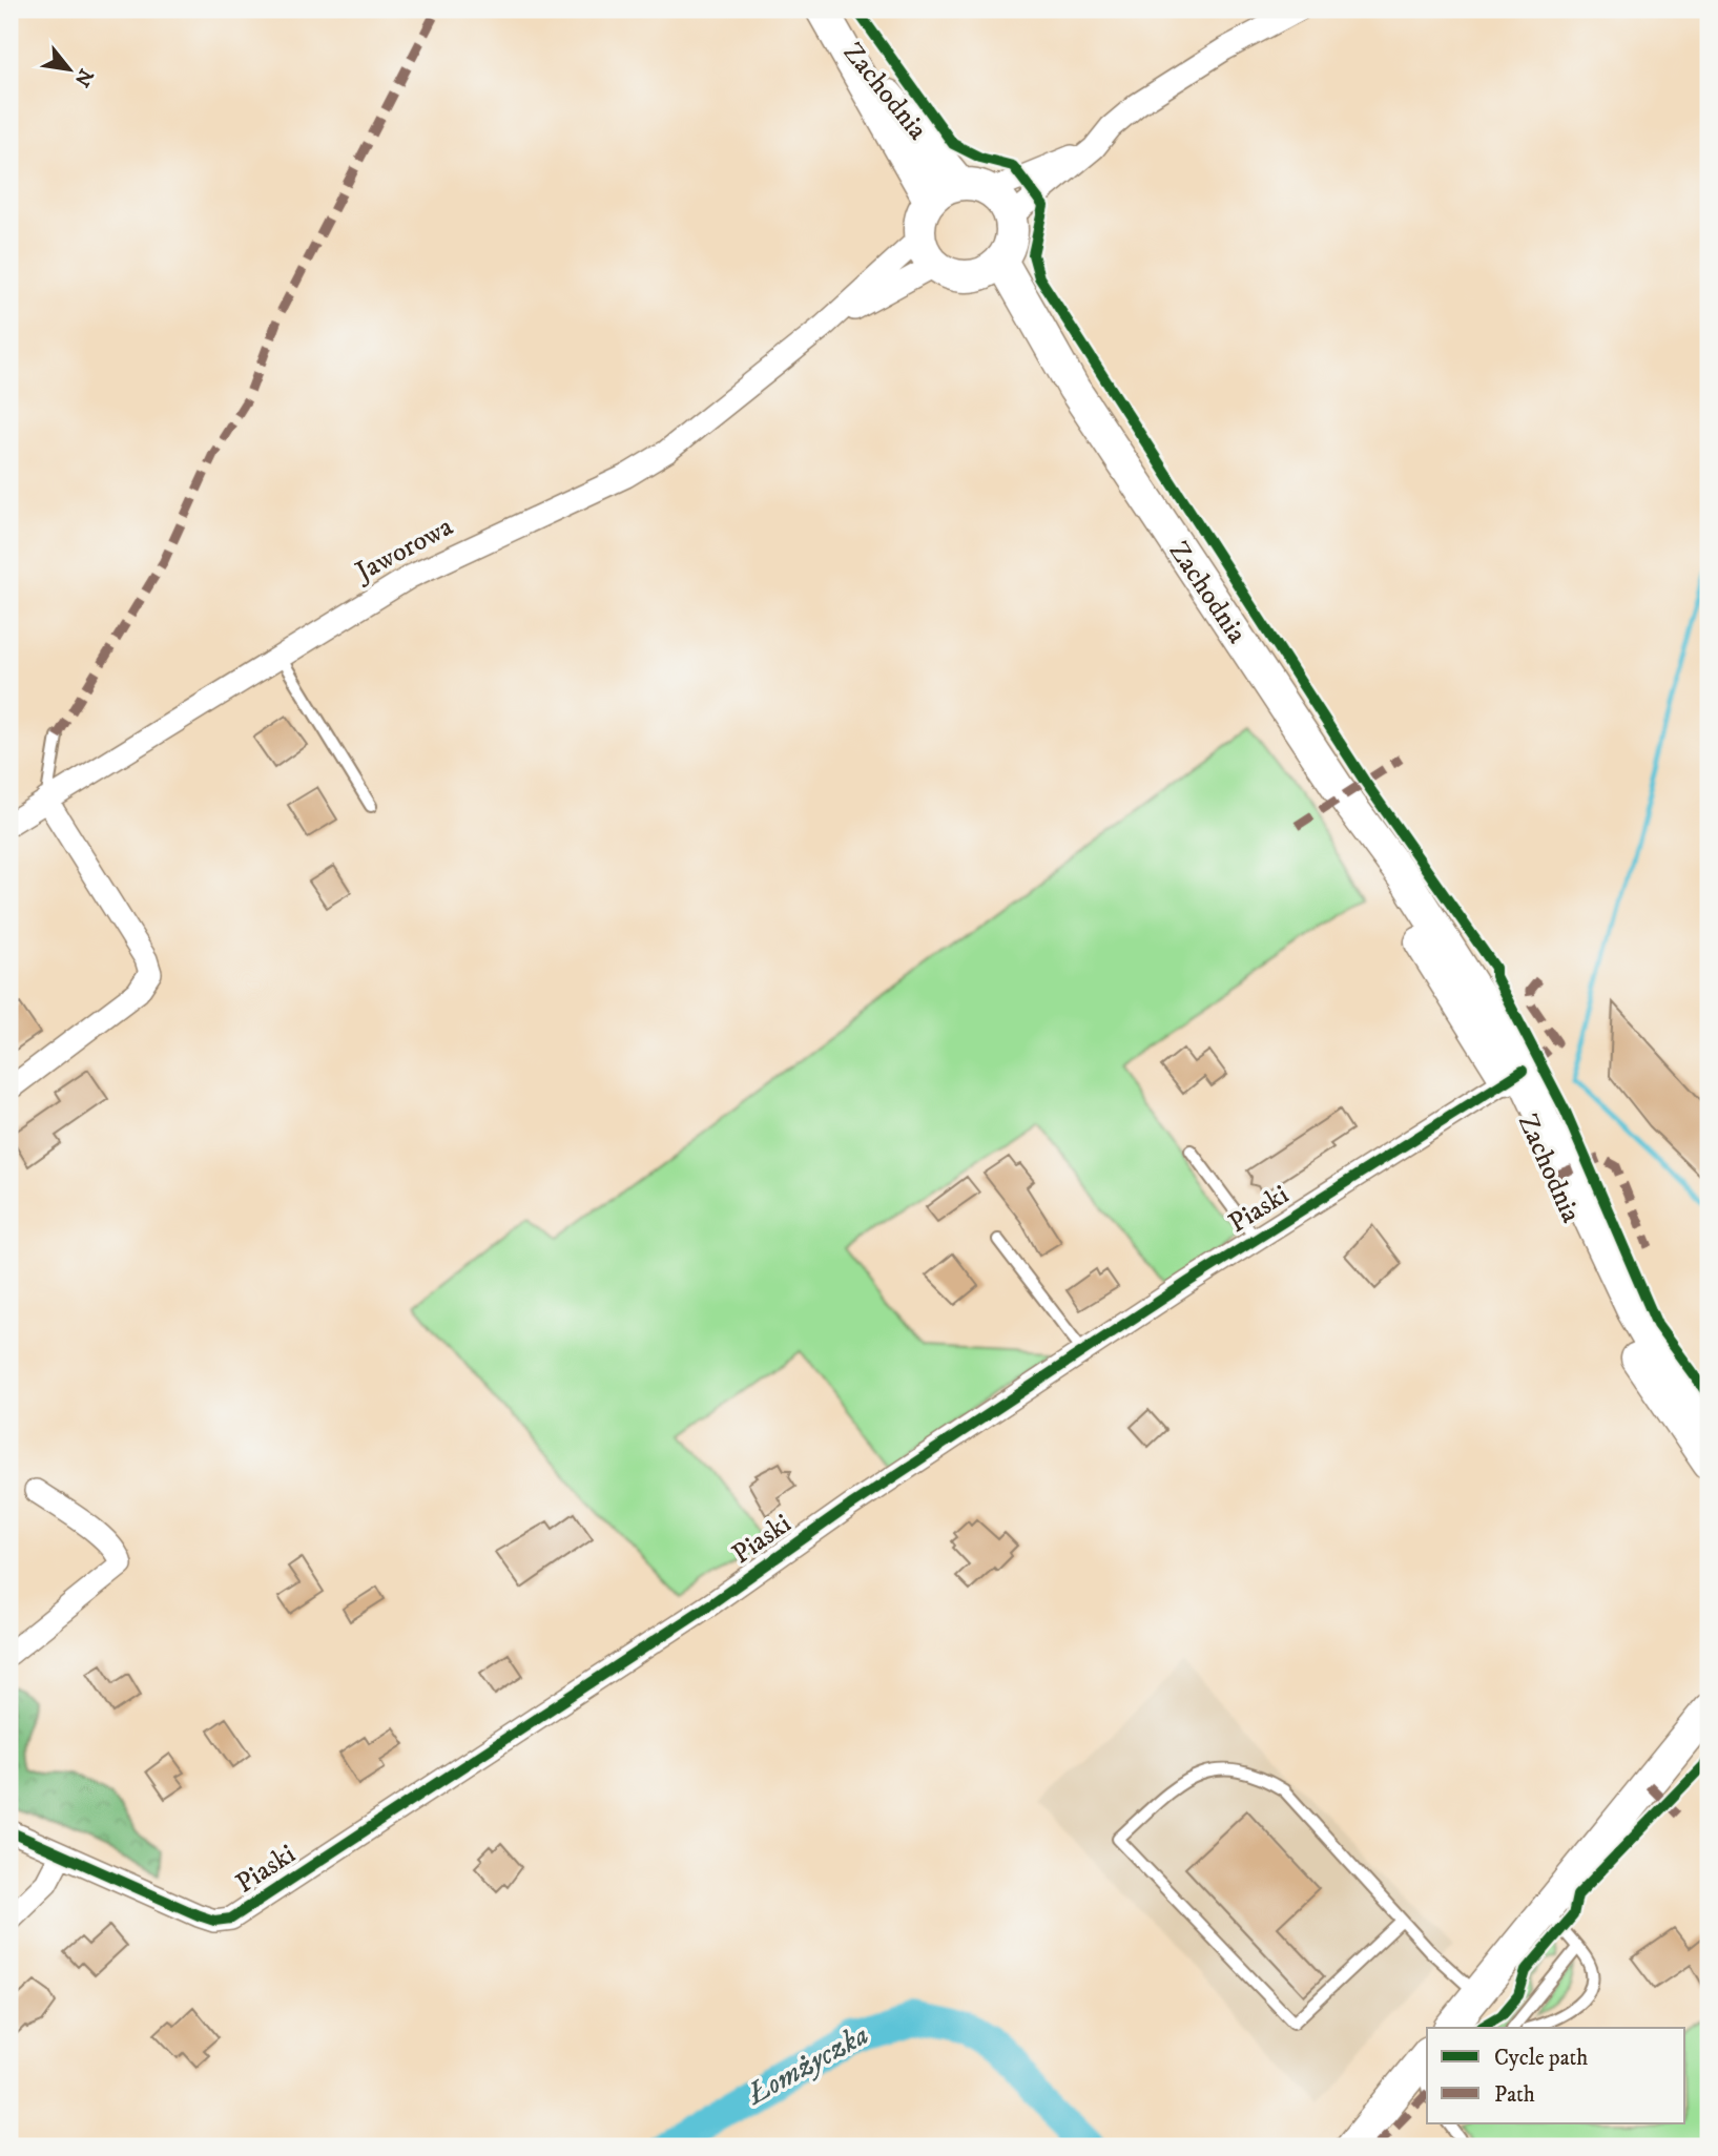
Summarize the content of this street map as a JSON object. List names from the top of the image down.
{
  "streets": {
    "main road": ["Zachodnia"],
    "street": ["Jaworowa", "Piaski"]
  },
  "crossings": [
    ["Zachodnia", "Jaworowa"],
    ["Zachodnia", "Piaski"]
  ],
  "water": ["Łomżyczka"],
  "legend": ["Cycle path", "Path"],
  "north": "bottom right"
}
